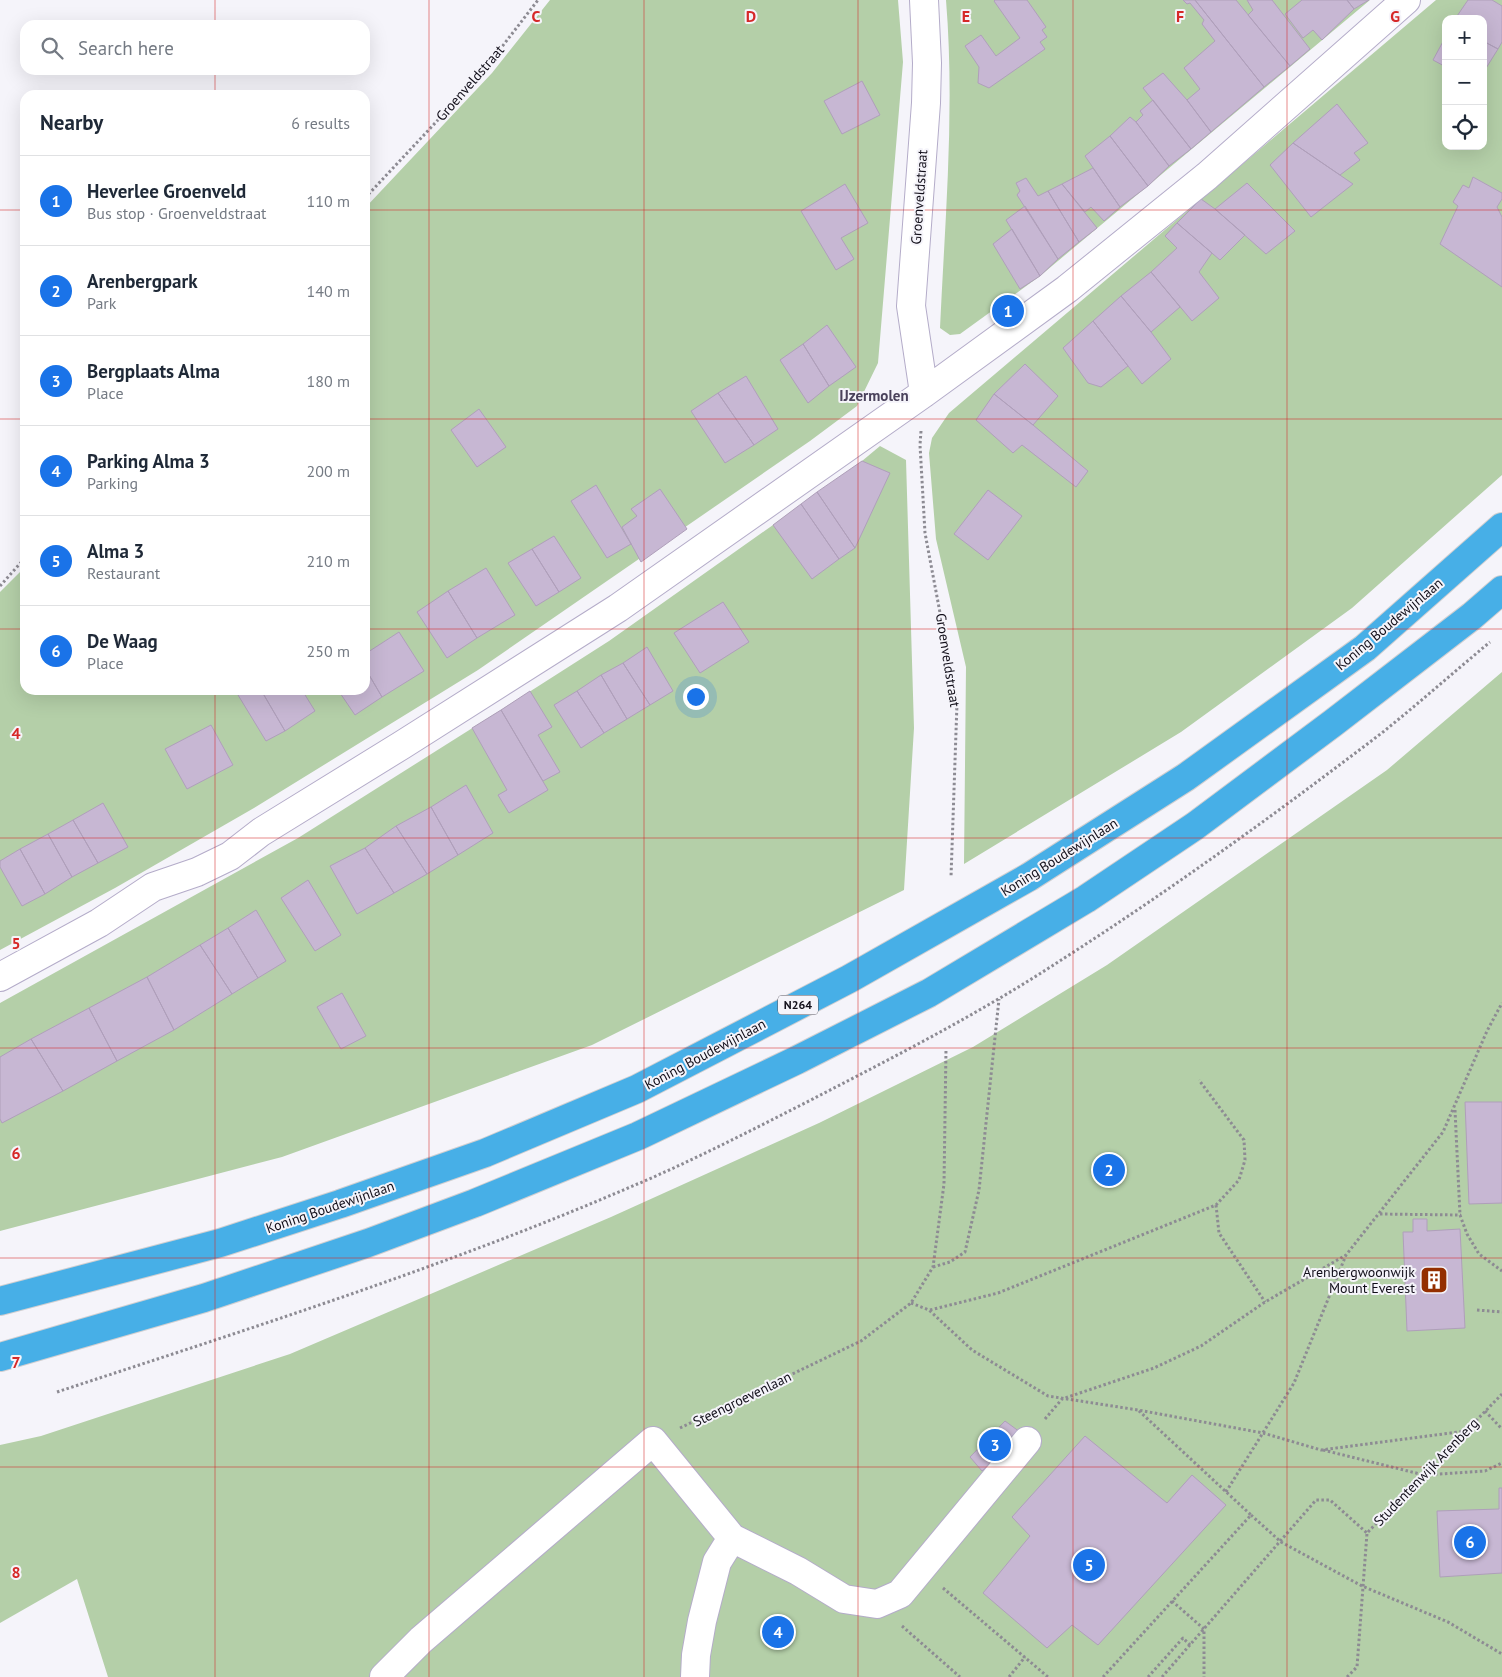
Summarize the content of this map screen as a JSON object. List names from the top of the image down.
{
  "streets": {
    "highway": ["Koning Boudewijnlaan", "N264"],
    "street": ["Groenveldstraat"],
    "path": ["Steengroevenlaan", "Studentenwijk Arenberg"]
  },
  "districts": ["IJzermolen"],
  "places": {
    "building": ["Arenbergwoonwijk Mount Everest"]
  },
  "page": {
    "map_buttons": ["+", "−"],
    "search": "Search here",
    "heading": ["Nearby", "6 results"],
    "list": [
      {
        "mark": "1",
        "name": "Heverlee Groenveld",
        "note": "Bus stop · Groenveldstraat",
        "value": "110 m"
      },
      {
        "mark": "2",
        "name": "Arenbergpark",
        "note": "Park",
        "value": "140 m"
      },
      {
        "mark": "3",
        "name": "Bergplaats Alma",
        "note": "Place",
        "value": "180 m"
      },
      {
        "mark": "4",
        "name": "Parking Alma 3",
        "note": "Parking",
        "value": "200 m"
      },
      {
        "mark": "5",
        "name": "Alma 3",
        "note": "Restaurant",
        "value": "210 m"
      },
      {
        "mark": "6",
        "name": "De Waag",
        "note": "Place",
        "value": "250 m"
      }
    ],
    "pins": [
      "1",
      "2",
      "3",
      "6",
      "5",
      "4"
    ]
  },
  "grid": {
    "columns": [
      "C",
      "D",
      "E",
      "F",
      "G"
    ],
    "rows": [
      "4",
      "5",
      "6",
      "7",
      "8"
    ]
  }
}
